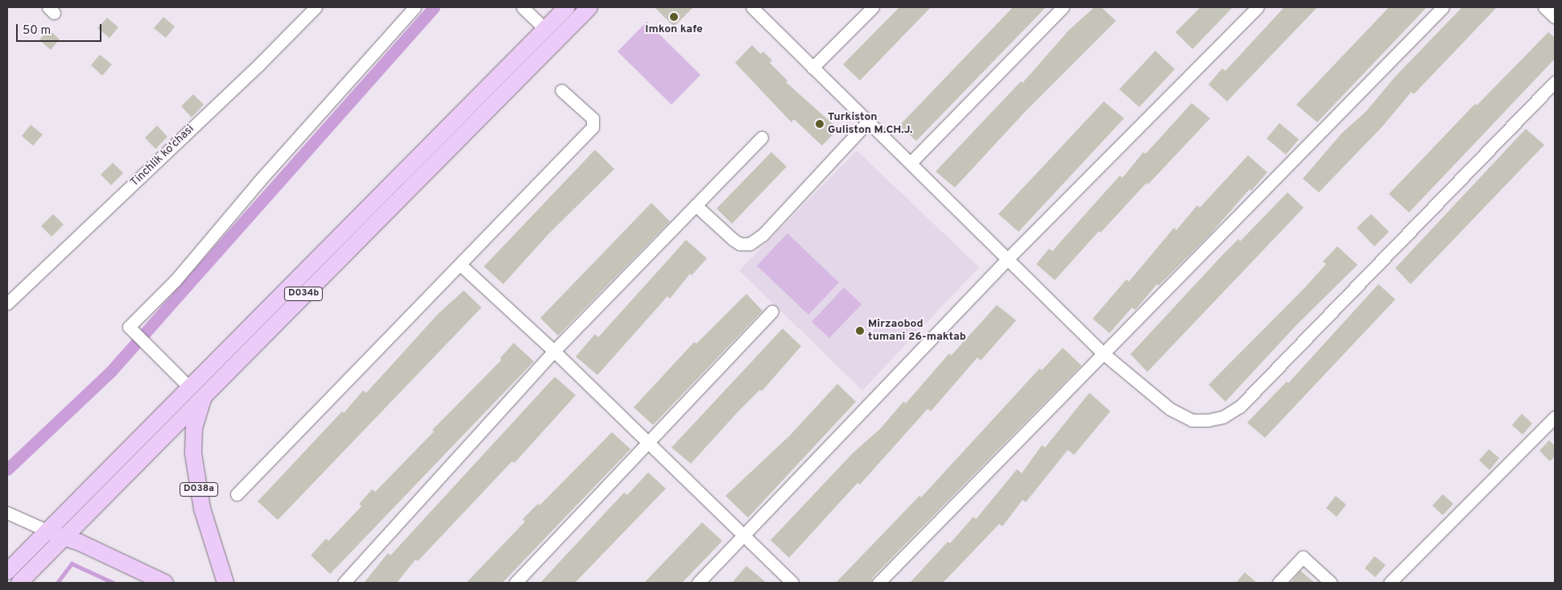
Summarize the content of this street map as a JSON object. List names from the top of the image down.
{
  "streets": {
    "main road": ["D034b", "D038a"],
    "street": ["Tinchlik ko'chasi"]
  },
  "crossings": [
    ["D034b", "D038a"]
  ],
  "places": ["Imkon kafe", "Turkiston Guliston M.CH.J.", "Mirzaobod tumani 26-maktab"],
  "scale_bar": "50 m"
}
